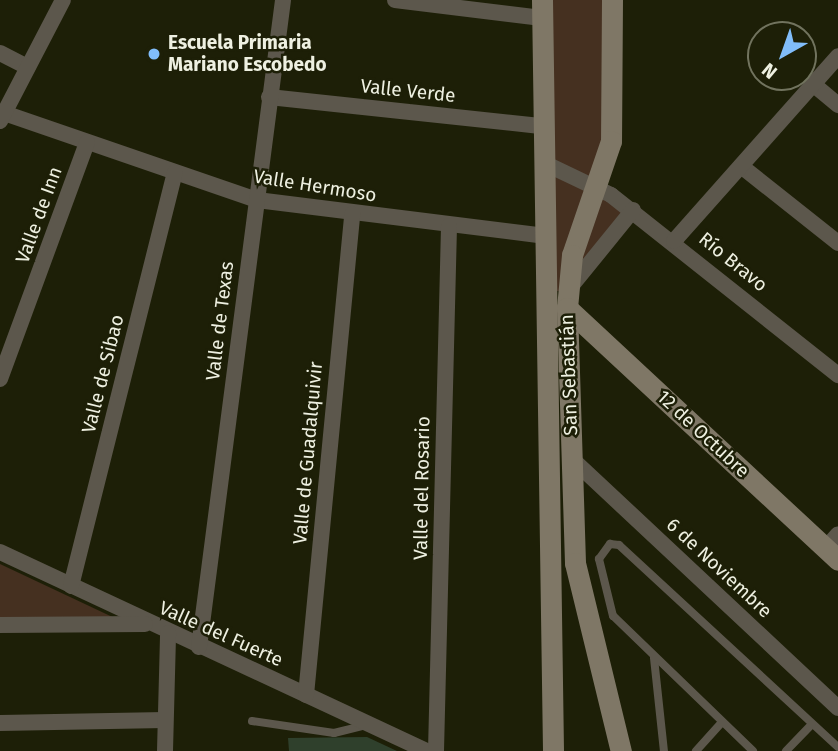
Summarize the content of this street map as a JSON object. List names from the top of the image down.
{
  "streets": {
    "main road": ["San Sebastián", "12 de Octubre"],
    "street": [
      "Valle Verde",
      "Valle Hermoso",
      "Valle de Inn",
      "Río Bravo",
      "Valle de Texas",
      "Valle de Sibao",
      "Valle de Guadalquivir",
      "Valle del Rosario",
      "6 de Noviembre",
      "Valle del Fuerte"
    ]
  },
  "crossings": [
    ["Valle Verde", "Valle de Texas"],
    ["Valle Verde", "San Sebastián"],
    ["Valle Hermoso", "Valle de Inn"],
    ["Valle Hermoso", "Valle de Texas"],
    ["Valle Hermoso", "Valle de Sibao"],
    ["Valle Hermoso", "San Sebastián"],
    ["Valle Hermoso", "Valle de Guadalquivir"],
    ["Valle Hermoso", "Valle del Rosario"],
    ["Río Bravo", "San Sebastián"],
    ["Valle de Texas", "Valle del Fuerte"],
    ["Valle de Sibao", "Valle del Fuerte"],
    ["San Sebastián", "12 de Octubre"],
    ["San Sebastián", "6 de Noviembre"],
    ["Valle de Guadalquivir", "Valle del Fuerte"]
  ],
  "places": ["Escuela Primaria Mariano Escobedo"],
  "north": "bottom left"
}
